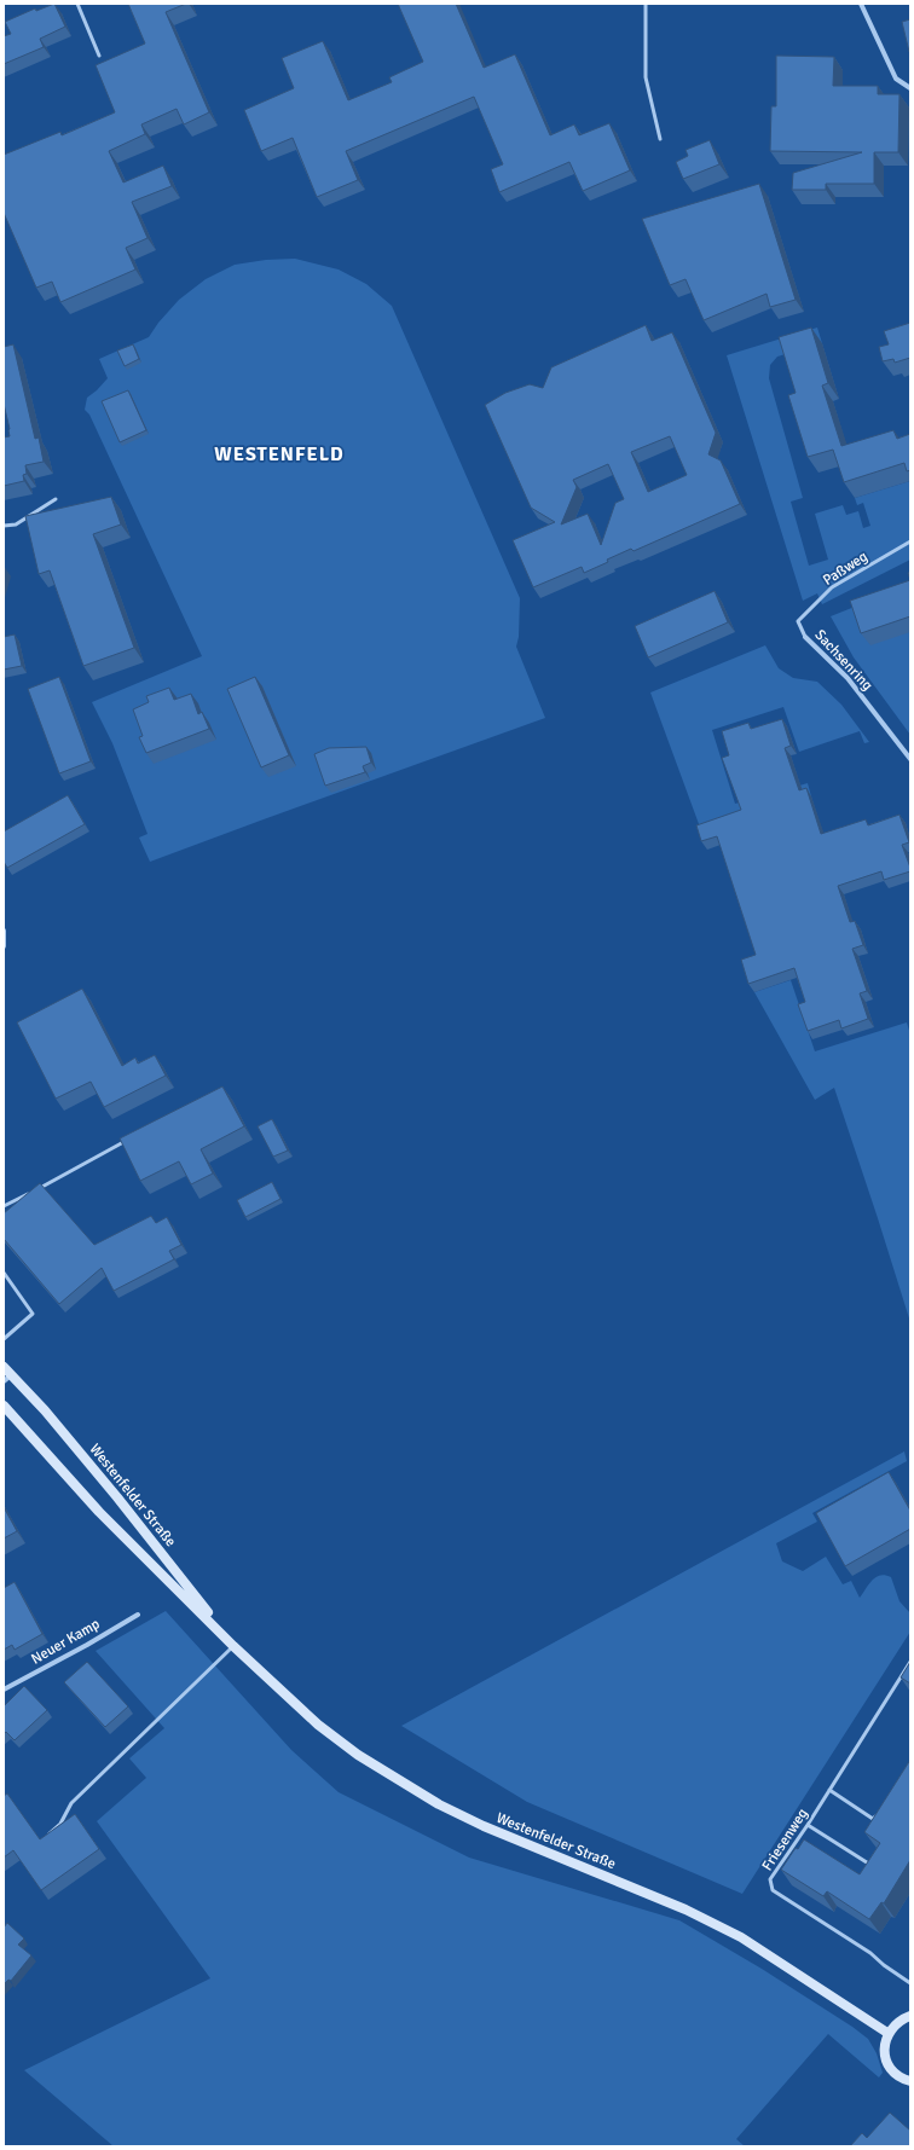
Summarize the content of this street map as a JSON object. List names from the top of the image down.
{
  "streets": {
    "street": ["Sachsenring", "Westenfelder Straße", "Neuer Kamp"],
    "lane": ["Paßweg", "Friesenweg"]
  },
  "crossings": [
    ["Paßweg", "Sachsenring"]
  ],
  "districts": ["WESTENFELD"]
}
